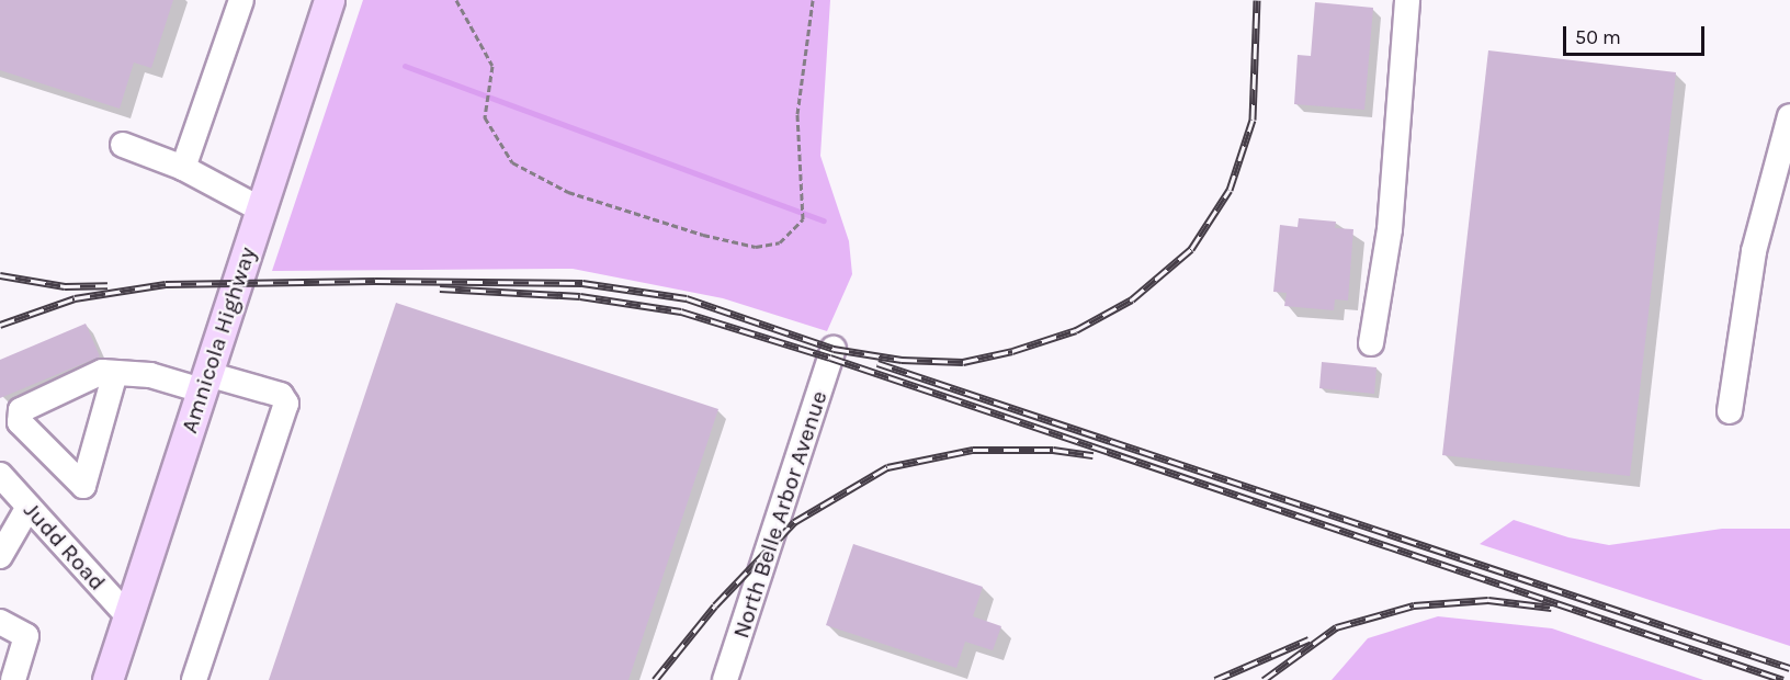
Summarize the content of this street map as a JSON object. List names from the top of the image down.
{
  "streets": {
    "main road": ["Amnicola Highway"],
    "street": ["North Belle Arbor Avenue", "Judd Road"]
  },
  "crossings": [
    ["Amnicola Highway", "Judd Road"]
  ],
  "scale_bar": "50 m"
}
